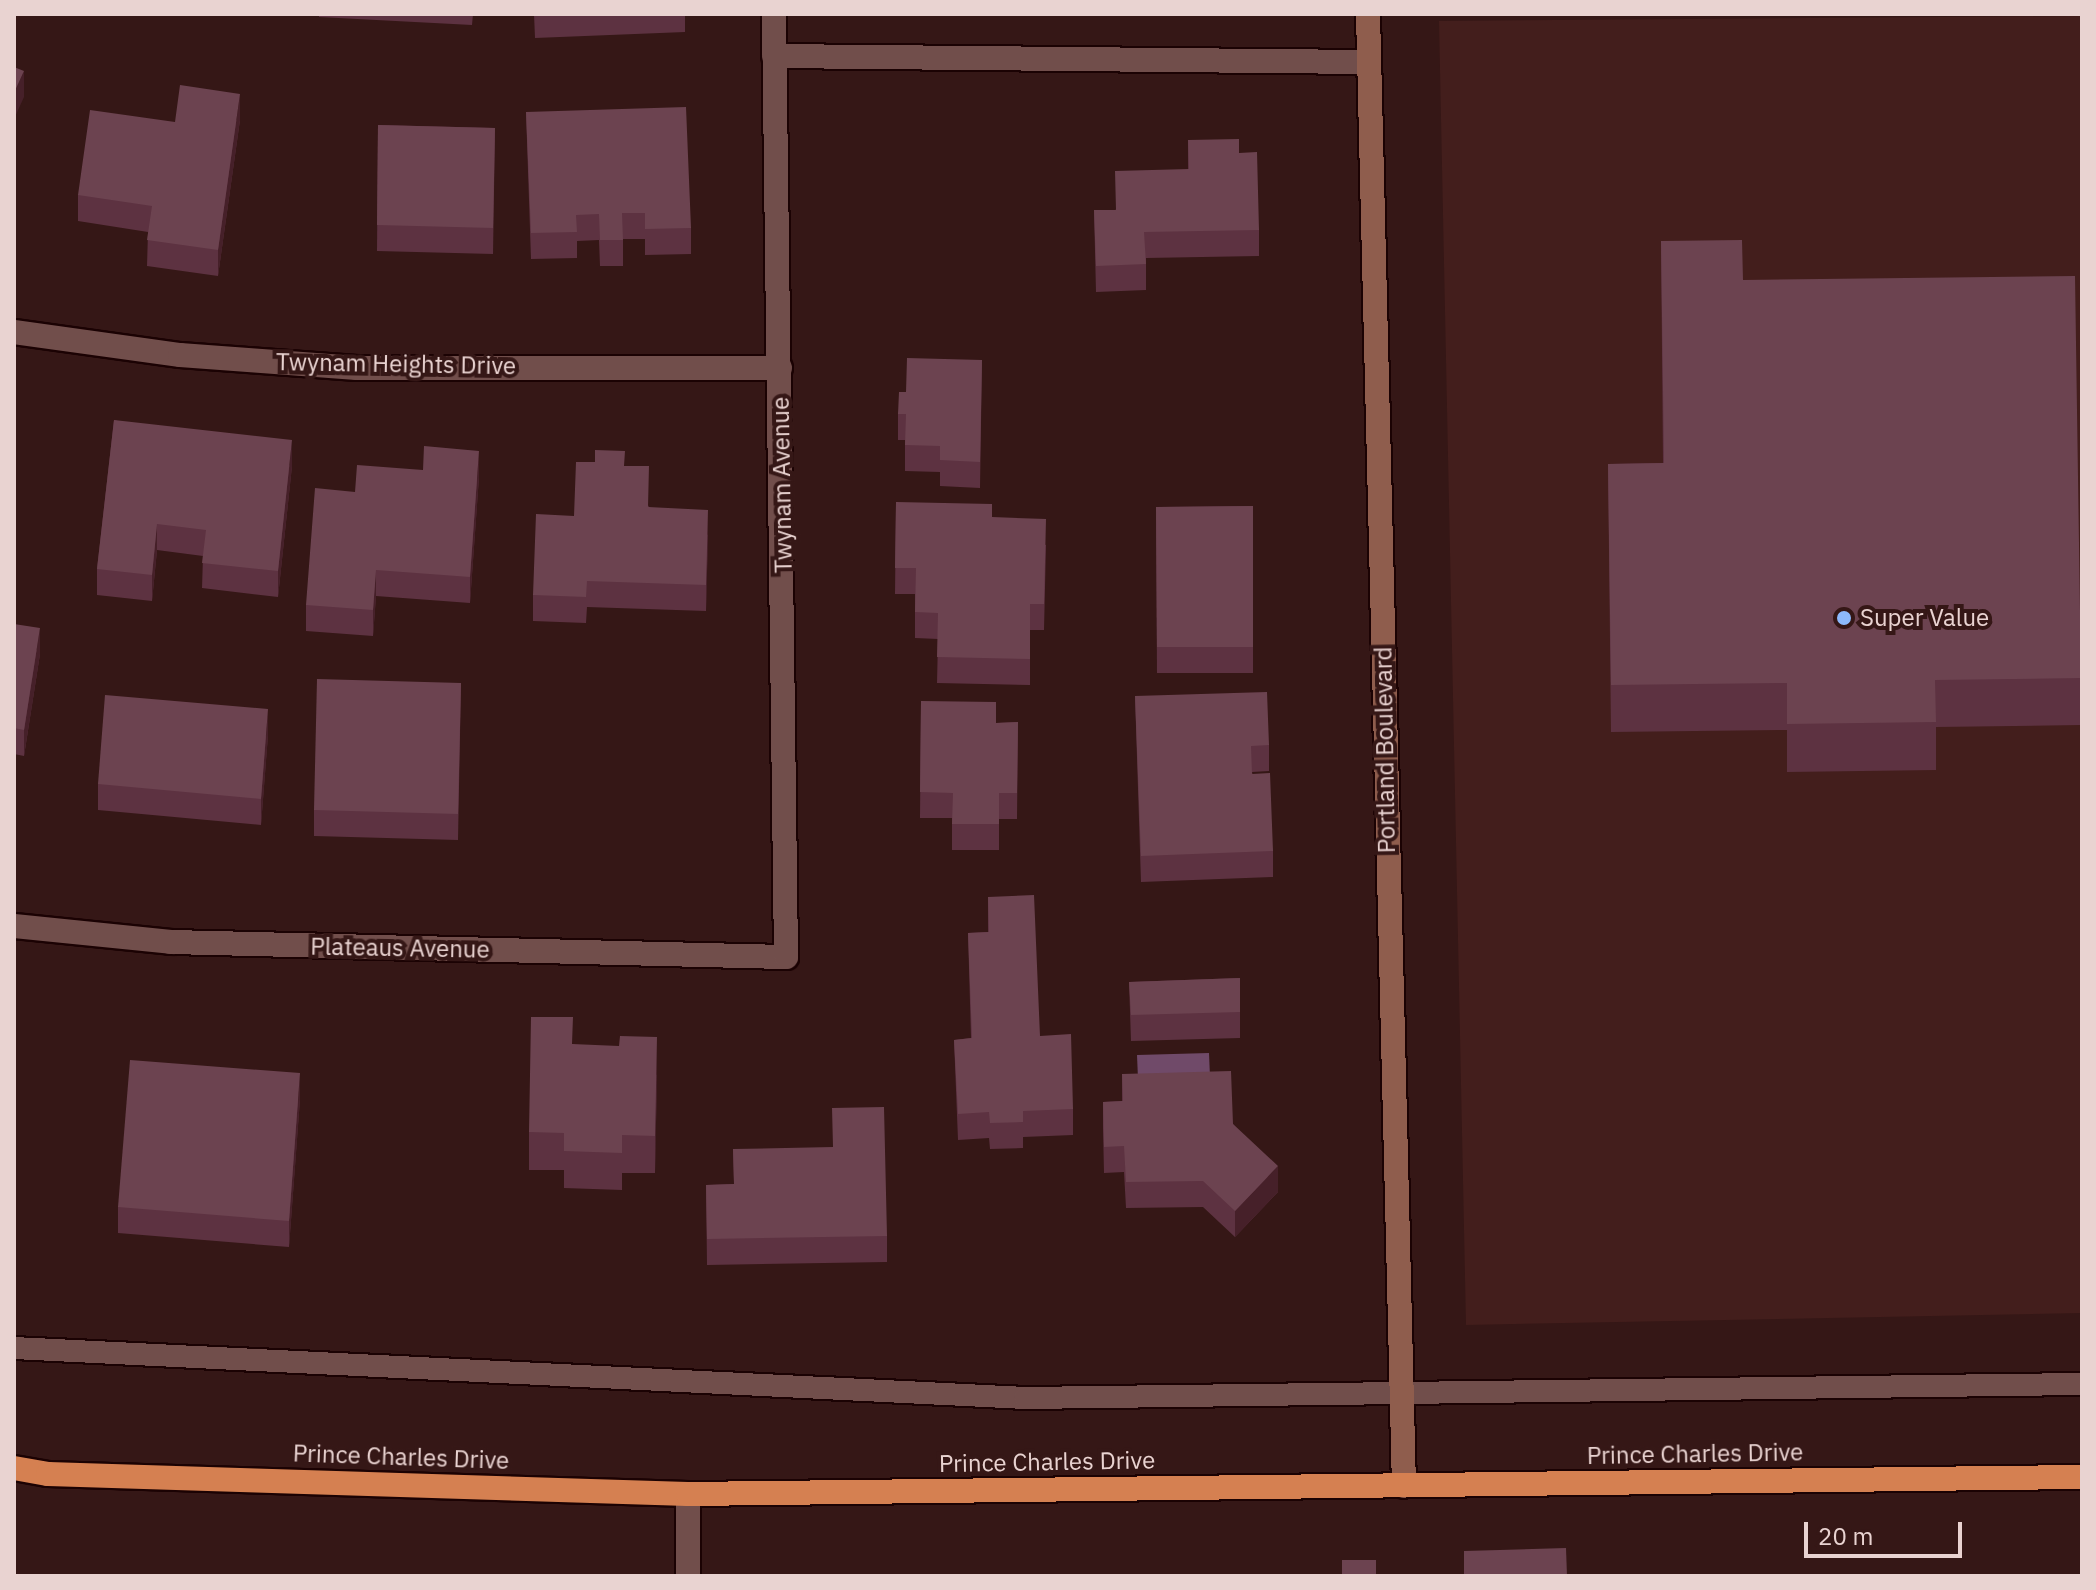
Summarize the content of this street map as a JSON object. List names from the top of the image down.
{
  "streets": {
    "highway": ["Prince Charles Drive"],
    "street": [
      "Twynam Heights Drive",
      "Twynam Avenue",
      "Portland Boulevard",
      "Plateaus Avenue"
    ]
  },
  "crossings": [
    ["Twynam Heights Drive", "Twynam Avenue"],
    ["Twynam Avenue", "Plateaus Avenue"],
    ["Portland Boulevard", "Prince Charles Drive"]
  ],
  "places": ["Super Value"],
  "scale_bar": "20 m"
}
